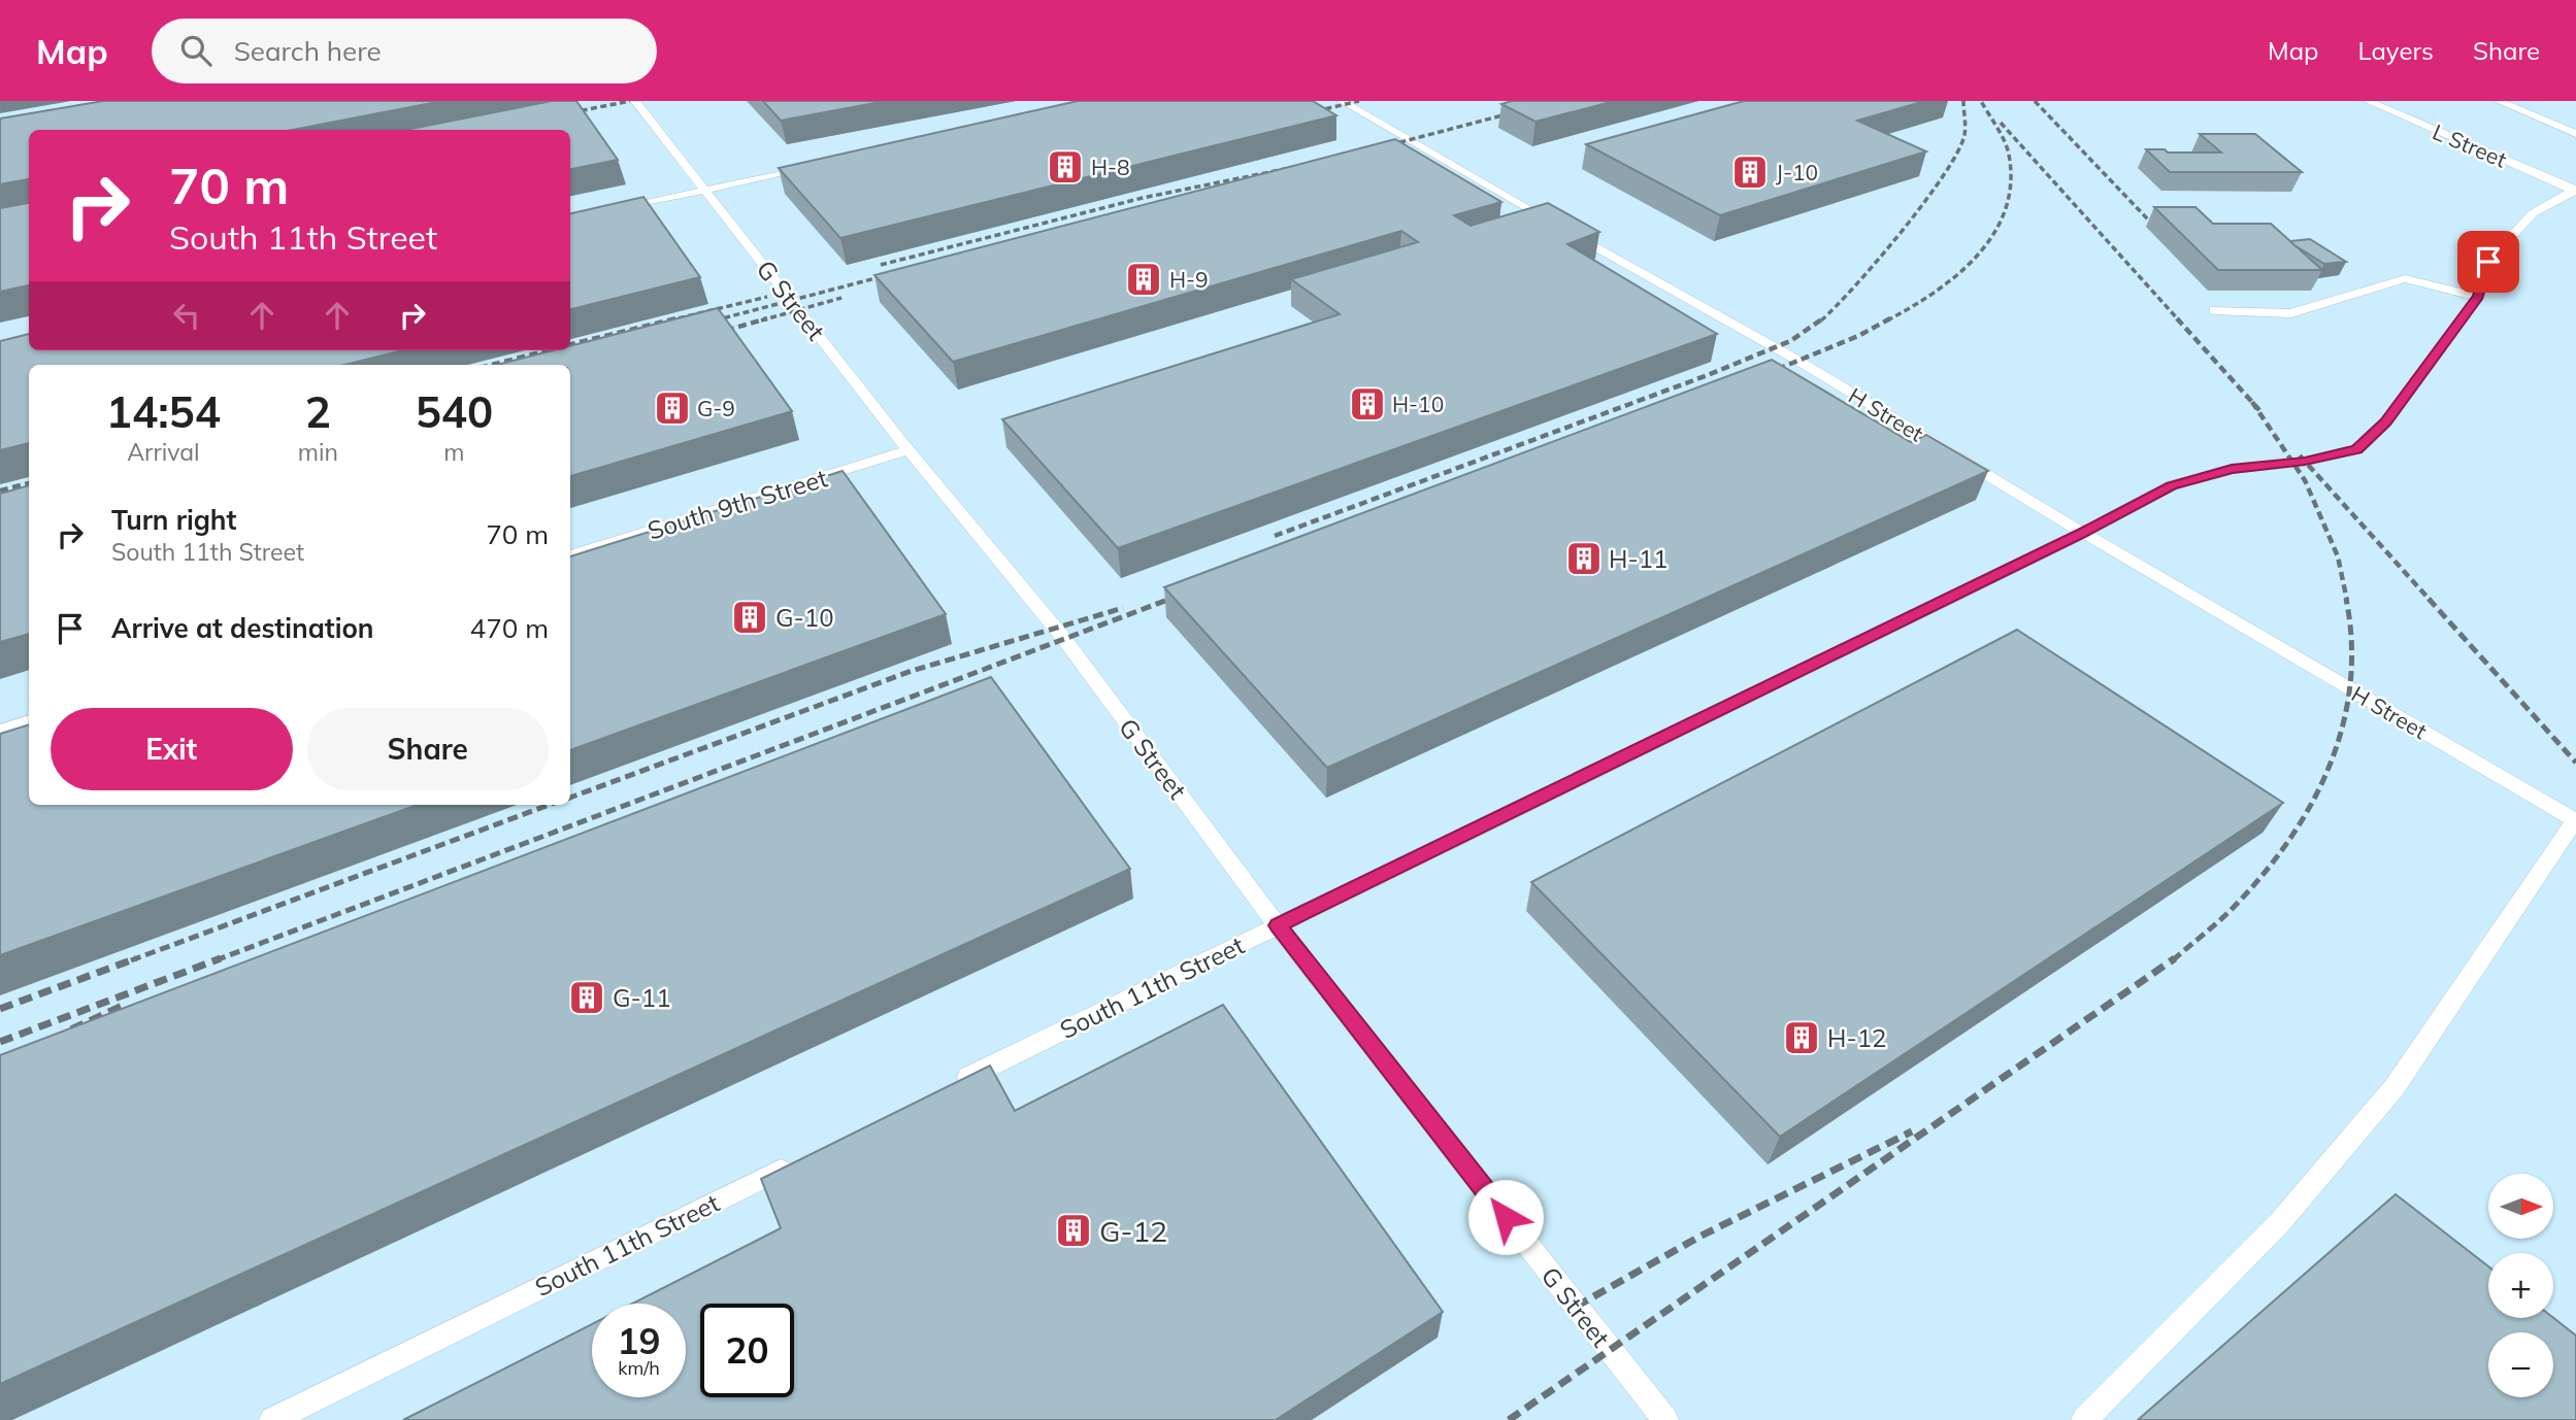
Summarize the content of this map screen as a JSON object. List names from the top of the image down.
{
  "streets": {
    "lane": [
      "L Street",
      "G Street",
      "H Street",
      "South 9th Street",
      "South 11th Street"
    ]
  },
  "crossings": [
    ["L Street", "South 11th Street"],
    ["G Street", "South 9th Street"],
    ["G Street", "South 11th Street"],
    ["H Street", "South 11th Street"]
  ],
  "places": {
    "building": [
      "H-8",
      "J-10",
      "H-9",
      "H-10",
      "G-9",
      "H-11",
      "G-10",
      "G-11",
      "H-12",
      "G-12"
    ]
  },
  "north": "right",
  "page": {
    "header": "Map",
    "search": "Search here",
    "nav": ["Map", "Layers", "Share"],
    "turn": ["70 m", "South 11th Street"],
    "eta": [
      "14:54",
      "Arrival",
      "2",
      "min",
      "540",
      "m"
    ],
    "list": [
      {
        "name": "Turn right",
        "note": "South 11th Street",
        "value": "70 m"
      },
      {
        "name": "Arrive at destination",
        "value": "470 m"
      }
    ],
    "buttons": ["Exit", "Share"],
    "map_buttons": ["+", "−"],
    "speed": "19 km/h",
    "limit": "20"
  }
}
